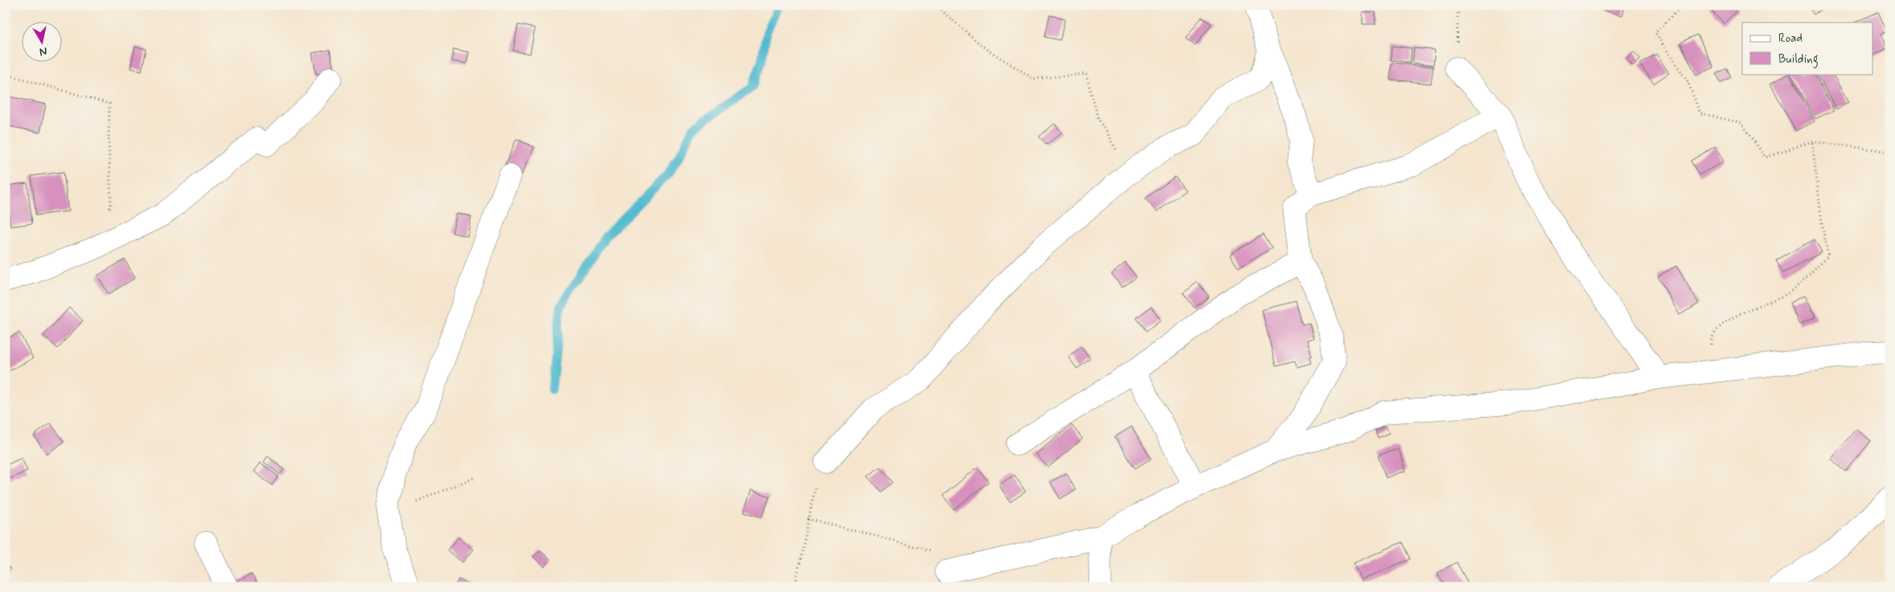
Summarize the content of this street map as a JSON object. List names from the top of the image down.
{
  "legend": ["Road", "Building"],
  "north": "bottom"
}
